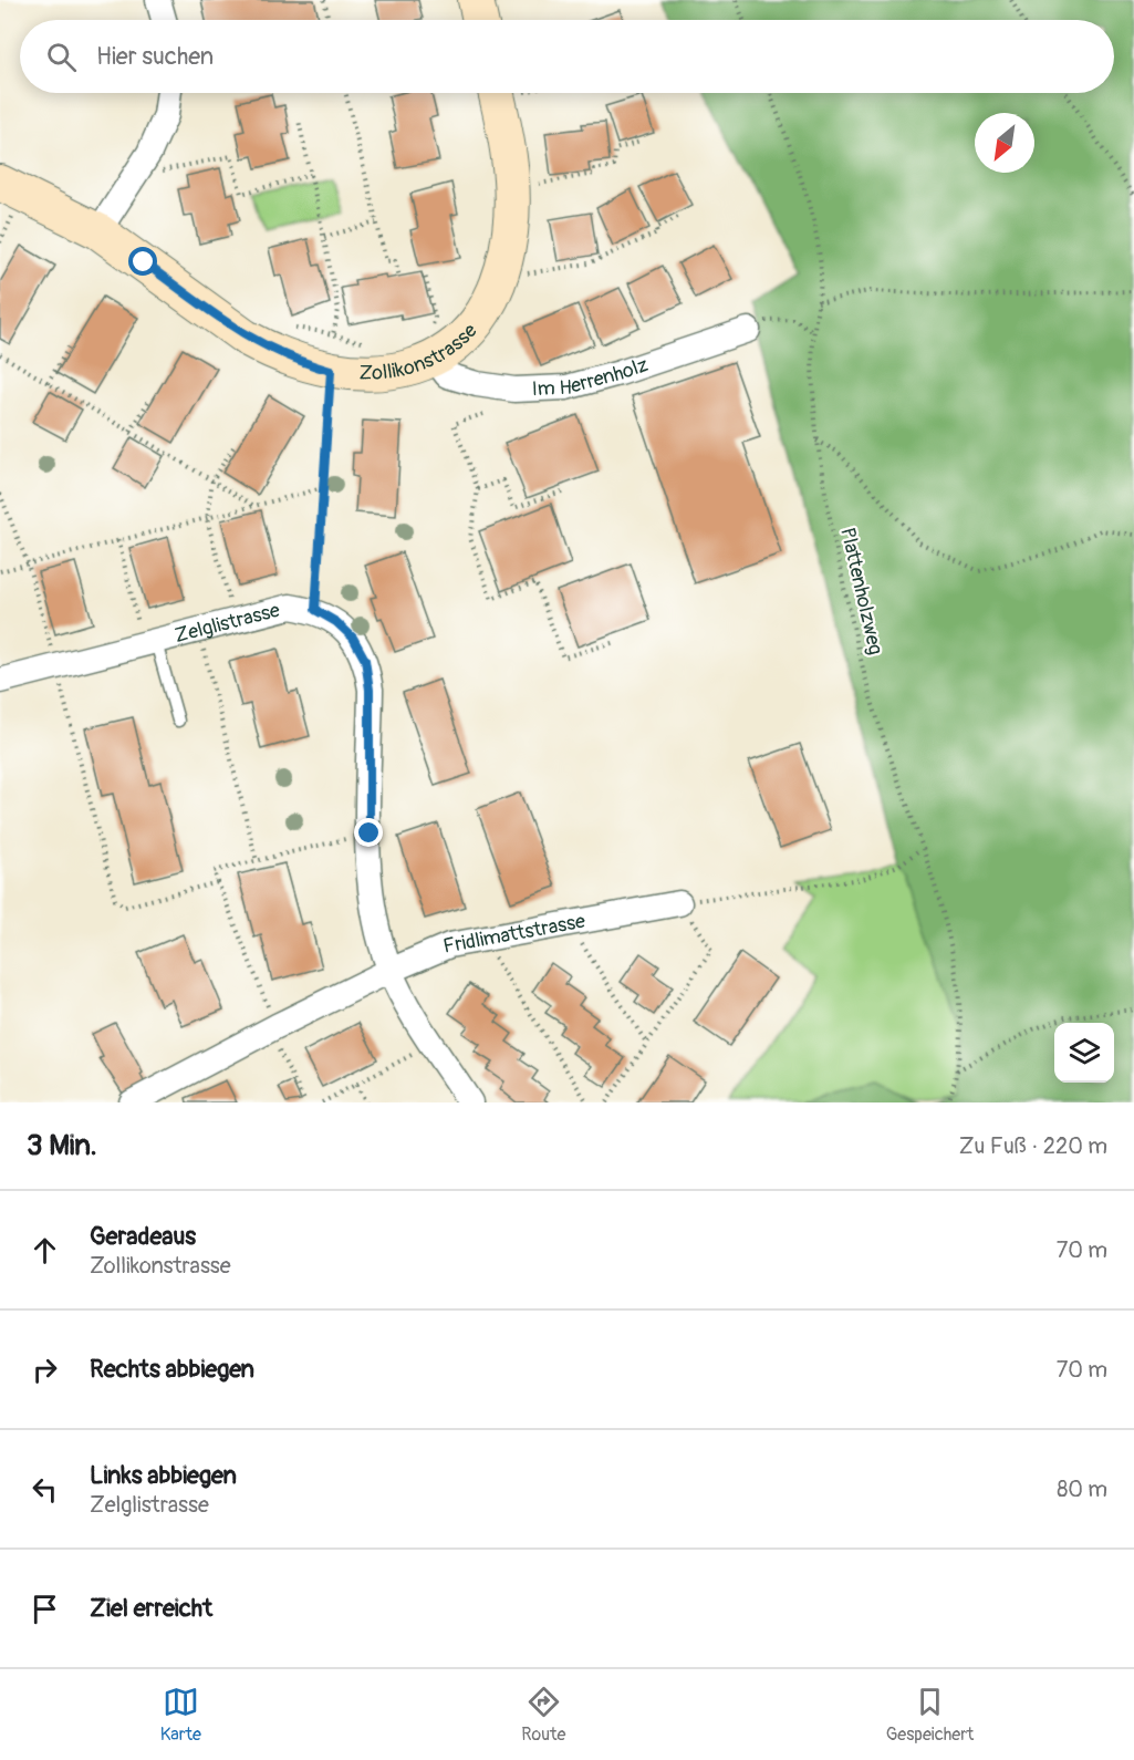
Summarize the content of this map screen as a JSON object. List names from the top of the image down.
{
  "streets": {
    "main road": ["Zollikonstrasse"],
    "street": ["Im Herrenholz", "Zelglistrasse", "Fridlimattstrasse"],
    "path": ["Plattenholzweg"]
  },
  "crossings": [
    ["Zollikonstrasse", "Im Herrenholz"]
  ],
  "north": "bottom left",
  "page": {
    "search": "Hier suchen",
    "heading": ["3 Min.", "Zu Fuß · 220 m"],
    "list": [
      ["Geradeaus", "Zollikonstrasse", "70 m"],
      ["Rechts abbiegen", "70 m"],
      ["Links abbiegen", "Zelglistrasse", "80 m"],
      "Ziel erreicht"
    ],
    "nav": ["Karte", "Route", "Gespeichert"]
  }
}
